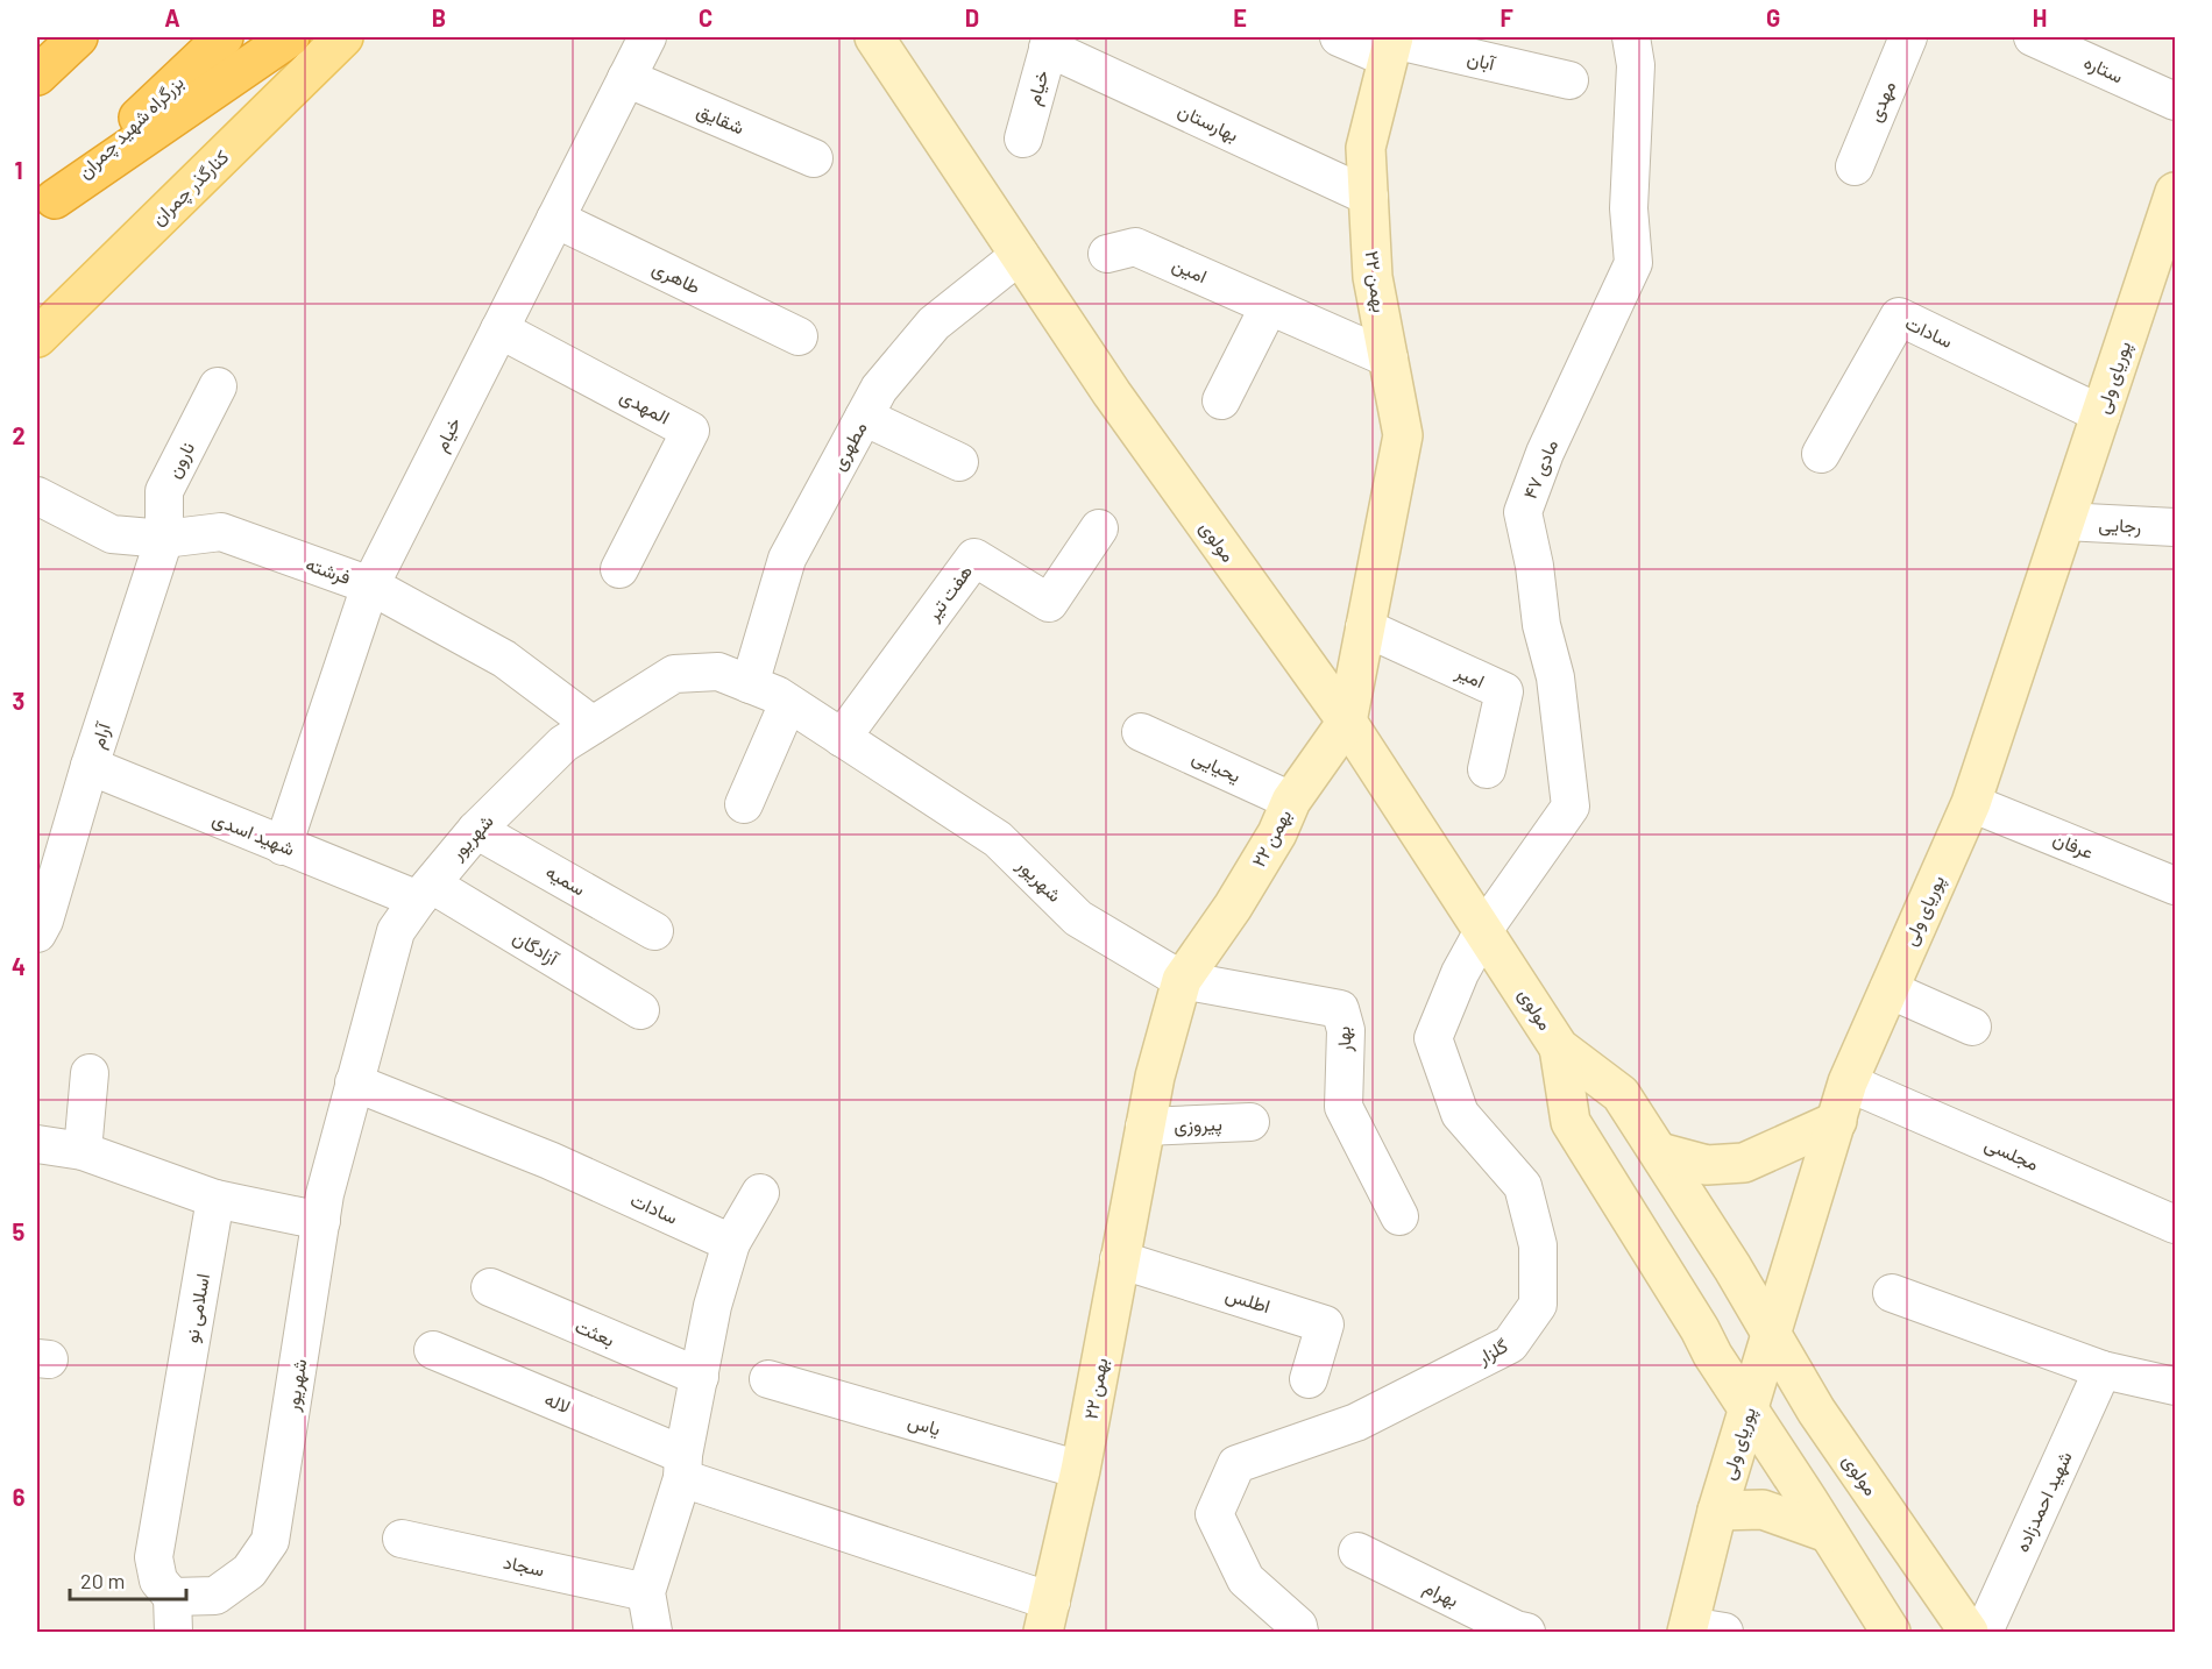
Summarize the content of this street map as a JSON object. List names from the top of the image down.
{
  "streets": {
    "highway": ["بزرگراه شهید چمران"],
    "main road": [
      "کنارگذر چمران",
      "۲۲ بهمن",
      "پوریای ولی",
      "مولوی"
    ],
    "street": [
      "آبان",
      "ستاره",
      "خیام",
      "مهدی",
      "شقایق",
      "بهارستان",
      "امین",
      "طاهری",
      "سادات",
      "المهدی",
      "مطهری",
      "نارون",
      "مادی ۴۷",
      "رجایی",
      "فرشته",
      "هفت تیر",
      "امیر",
      "آرام",
      "یحیایی",
      "شهید اسدی",
      "شهریور",
      "عرفان",
      "سمیه",
      "آزادگان",
      "بهار",
      "پیروزی",
      "مجلسی",
      "اطلس",
      "اسلامی نو",
      "بعثت",
      "گلزار",
      "لاله",
      "یاس",
      "شهید احمدزاده",
      "سجاد",
      "بهرام"
    ]
  },
  "crossings": [
    ["آبان", "۲۲ بهمن"],
    ["خیام", "شقایق"],
    ["خیام", "بهارستان"],
    ["خیام", "طاهری"],
    ["خیام", "المهدی"],
    ["خیام", "فرشته"],
    ["خیام", "شهید اسدی"],
    ["بهارستان", "۲۲ بهمن"],
    ["امین", "۲۲ بهمن"],
    ["۲۲ بهمن", "مولوی"],
    ["۲۲ بهمن", "امیر"],
    ["۲۲ بهمن", "یحیایی"],
    ["۲۲ بهمن", "شهریور"],
    ["۲۲ بهمن", "بهار"],
    ["۲۲ بهمن", "پیروزی"],
    ["۲۲ بهمن", "اطلس"],
    ["۲۲ بهمن", "یاس"],
    ["سادات", "پوریای ولی"],
    ["سادات", "شهریور"],
    ["پوریای ولی", "رجایی"],
    ["پوریای ولی", "مولوی"],
    ["پوریای ولی", "عرفان"],
    ["پوریای ولی", "مجلسی"],
    ["مطهری", "مولوی"],
    ["مطهری", "شهریور"],
    ["نارون", "فرشته"],
    ["نارون", "آرام"],
    ["مادی ۴۷", "مولوی"],
    ["مادی ۴۷", "گلزار"],
    ["مولوی", "گلزار"],
    ["فرشته", "آرام"],
    ["فرشته", "شهریور"],
    ["هفت تیر", "شهریور"],
    ["آرام", "شهید اسدی"],
    ["شهید اسدی", "شهریور"],
    ["شهید اسدی", "آزادگان"],
    ["شهریور", "سمیه"],
    ["شهریور", "آزادگان"],
    ["شهریور", "بهار"],
    ["شهریور", "اسلامی نو"]
  ],
  "scale_bar": "20 m",
  "grid": {
    "columns": [
      "A",
      "B",
      "C",
      "D",
      "E",
      "F",
      "G",
      "H"
    ],
    "rows": [
      "1",
      "2",
      "3",
      "4",
      "5",
      "6"
    ]
  }
}
